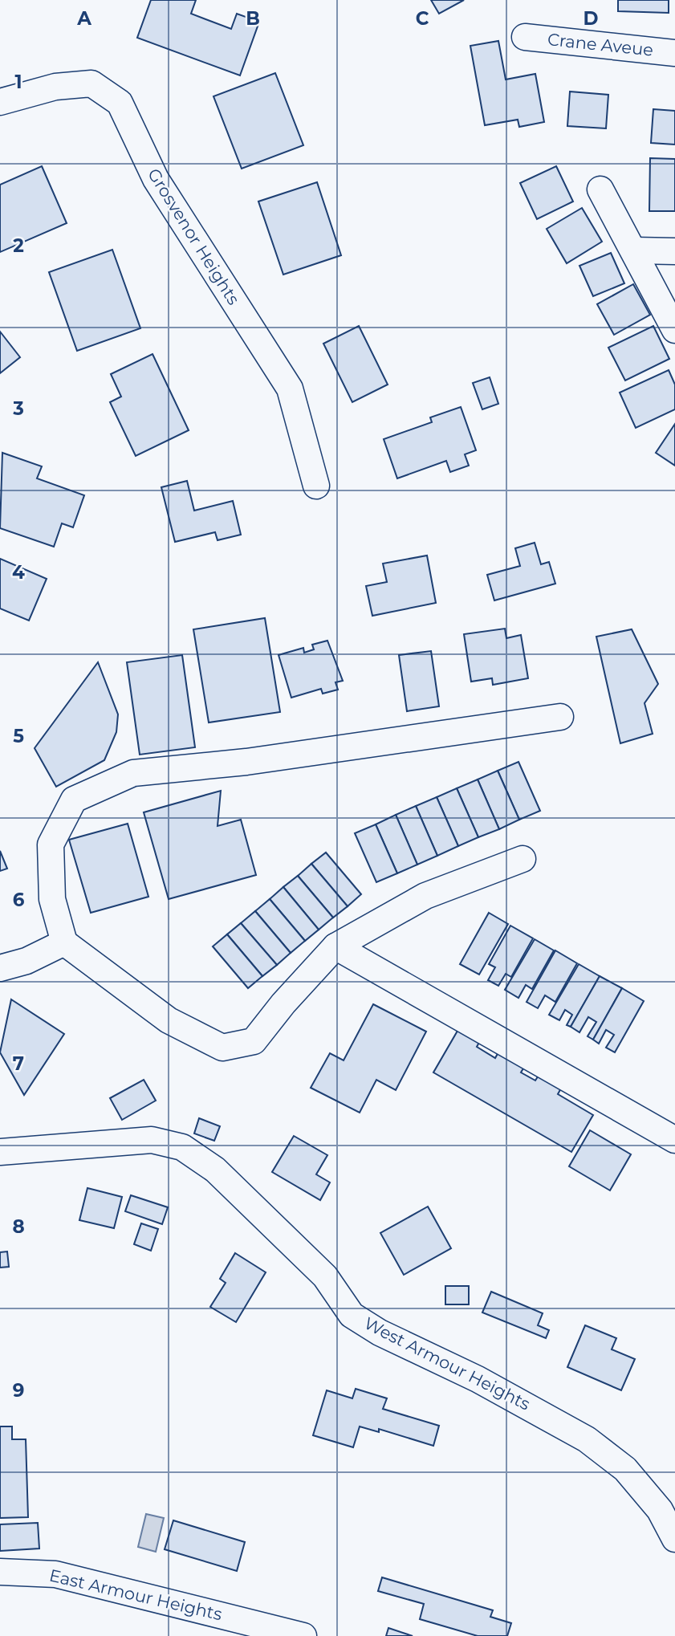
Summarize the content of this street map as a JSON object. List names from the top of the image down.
{
  "streets": {
    "street": [
      "Crane Aveue",
      "Grosvenor Heights",
      "West Armour Heights",
      "East Armour Heights"
    ]
  },
  "grid": {
    "columns": [
      "A",
      "B",
      "C",
      "D"
    ],
    "rows": [
      "1",
      "2",
      "3",
      "4",
      "5",
      "6",
      "7",
      "8",
      "9"
    ]
  }
}
